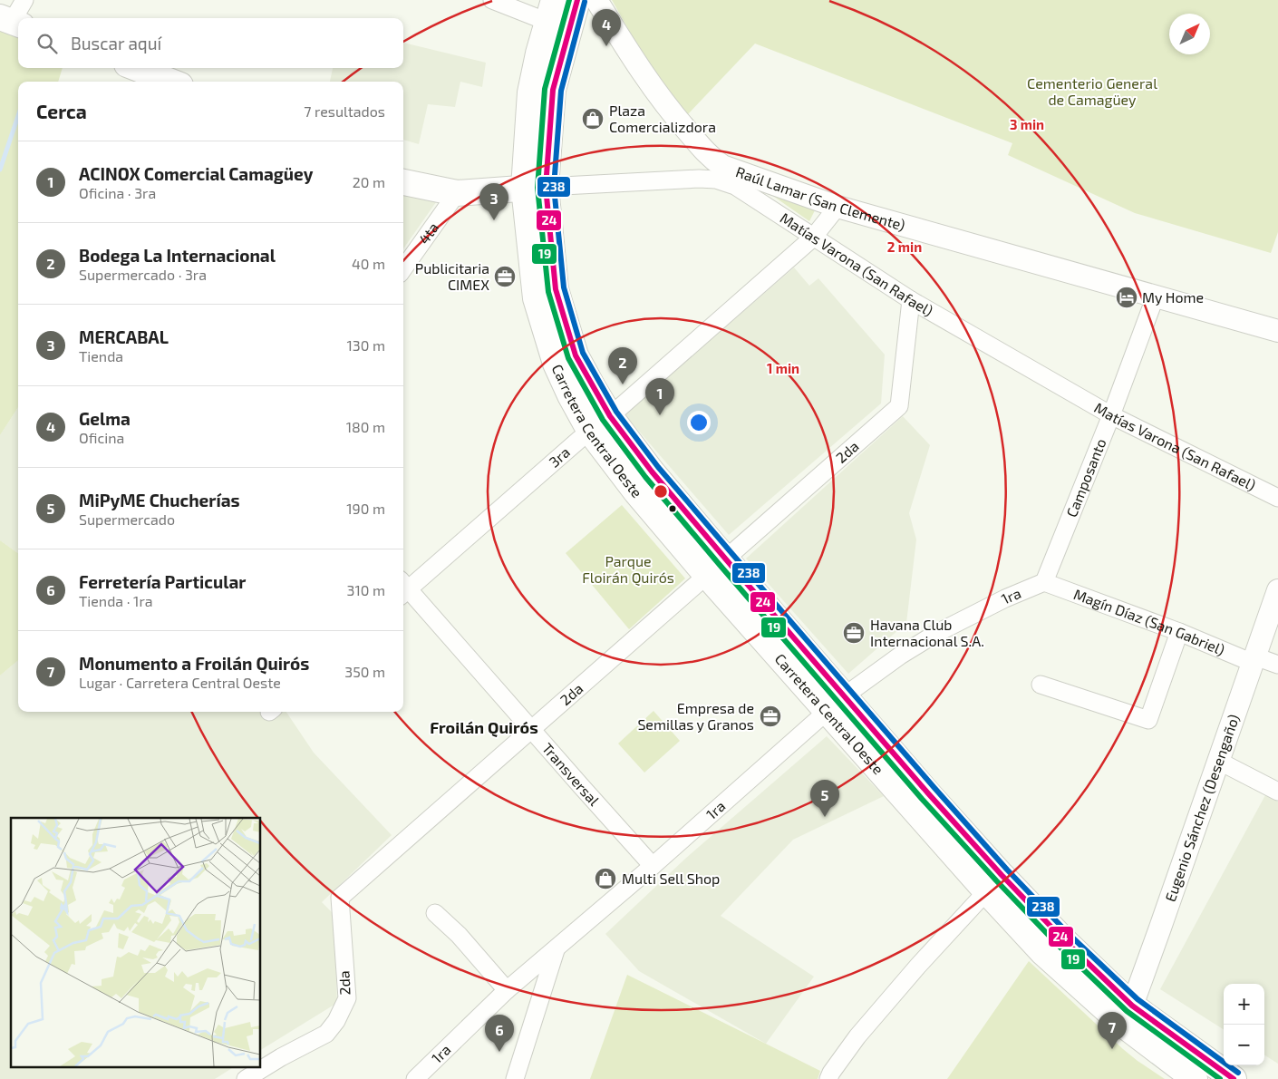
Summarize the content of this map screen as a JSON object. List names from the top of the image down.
{
  "streets": {
    "main road": ["Matías Varona (San Rafael)", "Carretera Central Oeste"],
    "street": [
      "Raúl Lamar (San Clemente)",
      "4ta",
      "2da",
      "3ra",
      "Camposanto",
      "1ra",
      "Magín Díaz (San Gabriel)",
      "Transversal",
      "Eugenio Sánchez (Desengaño)"
    ]
  },
  "crossings": [
    ["Raúl Lamar (San Clemente)", "Matías Varona (San Rafael)"],
    ["Raúl Lamar (San Clemente)", "3ra"],
    ["Raúl Lamar (San Clemente)", "Camposanto"],
    ["4ta", "Matías Varona (San Rafael)"],
    ["Matías Varona (San Rafael)", "Carretera Central Oeste"],
    ["Matías Varona (San Rafael)", "2da"],
    ["Matías Varona (San Rafael)", "3ra"],
    ["Matías Varona (San Rafael)", "Camposanto"],
    ["Carretera Central Oeste", "2da"],
    ["Carretera Central Oeste", "3ra"],
    ["Carretera Central Oeste", "1ra"],
    ["Carretera Central Oeste", "Eugenio Sánchez (Desengaño)"],
    ["2da", "Transversal"],
    ["Camposanto", "1ra"],
    ["Camposanto", "Magín Díaz (San Gabriel)"],
    ["1ra", "Magín Díaz (San Gabriel)"],
    ["1ra", "Transversal"],
    ["Magín Díaz (San Gabriel)", "Eugenio Sánchez (Desengaño)"]
  ],
  "districts": ["Froilán Quirós"],
  "parks": ["Cementerio General de Camagüey", "Parque Floirán Quirós"],
  "places": {
    "shop": ["Plaza Comercializdora", "Multi Sell Shop"],
    "office": ["Publicitaria CIMEX", "Havana Club Internacional S.A.", "Empresa de Semillas y Granos"],
    "hotel": ["My Home"]
  },
  "lines": ["transit line 24", "transit line 19", "transit line 238"],
  "north": "top right",
  "page": {
    "pins": [
      "4",
      "3",
      "2",
      "1",
      "5",
      "7",
      "6"
    ],
    "search": "Buscar aquí",
    "heading": ["Cerca", "7 resultados"],
    "list": [
      {
        "mark": "1",
        "name": "ACINOX Comercial Camagüey",
        "note": "Oficina · 3ra",
        "value": "20 m"
      },
      {
        "mark": "2",
        "name": "Bodega La Internacional",
        "note": "Supermercado · 3ra",
        "value": "40 m"
      },
      {
        "mark": "3",
        "name": "MERCABAL",
        "note": "Tienda",
        "value": "130 m"
      },
      {
        "mark": "4",
        "name": "Gelma",
        "note": "Oficina",
        "value": "180 m"
      },
      {
        "mark": "5",
        "name": "MiPyME Chucherías",
        "note": "Supermercado",
        "value": "190 m"
      },
      {
        "mark": "6",
        "name": "Ferretería Particular",
        "note": "Tienda · 1ra",
        "value": "310 m"
      },
      {
        "mark": "7",
        "name": "Monumento a Froilán Quirós",
        "note": "Lugar · Carretera Central Oeste",
        "value": "350 m"
      }
    ],
    "map_buttons": ["+", "−"]
  },
  "rings": ["3 min", "2 min", "1 min"]
}
